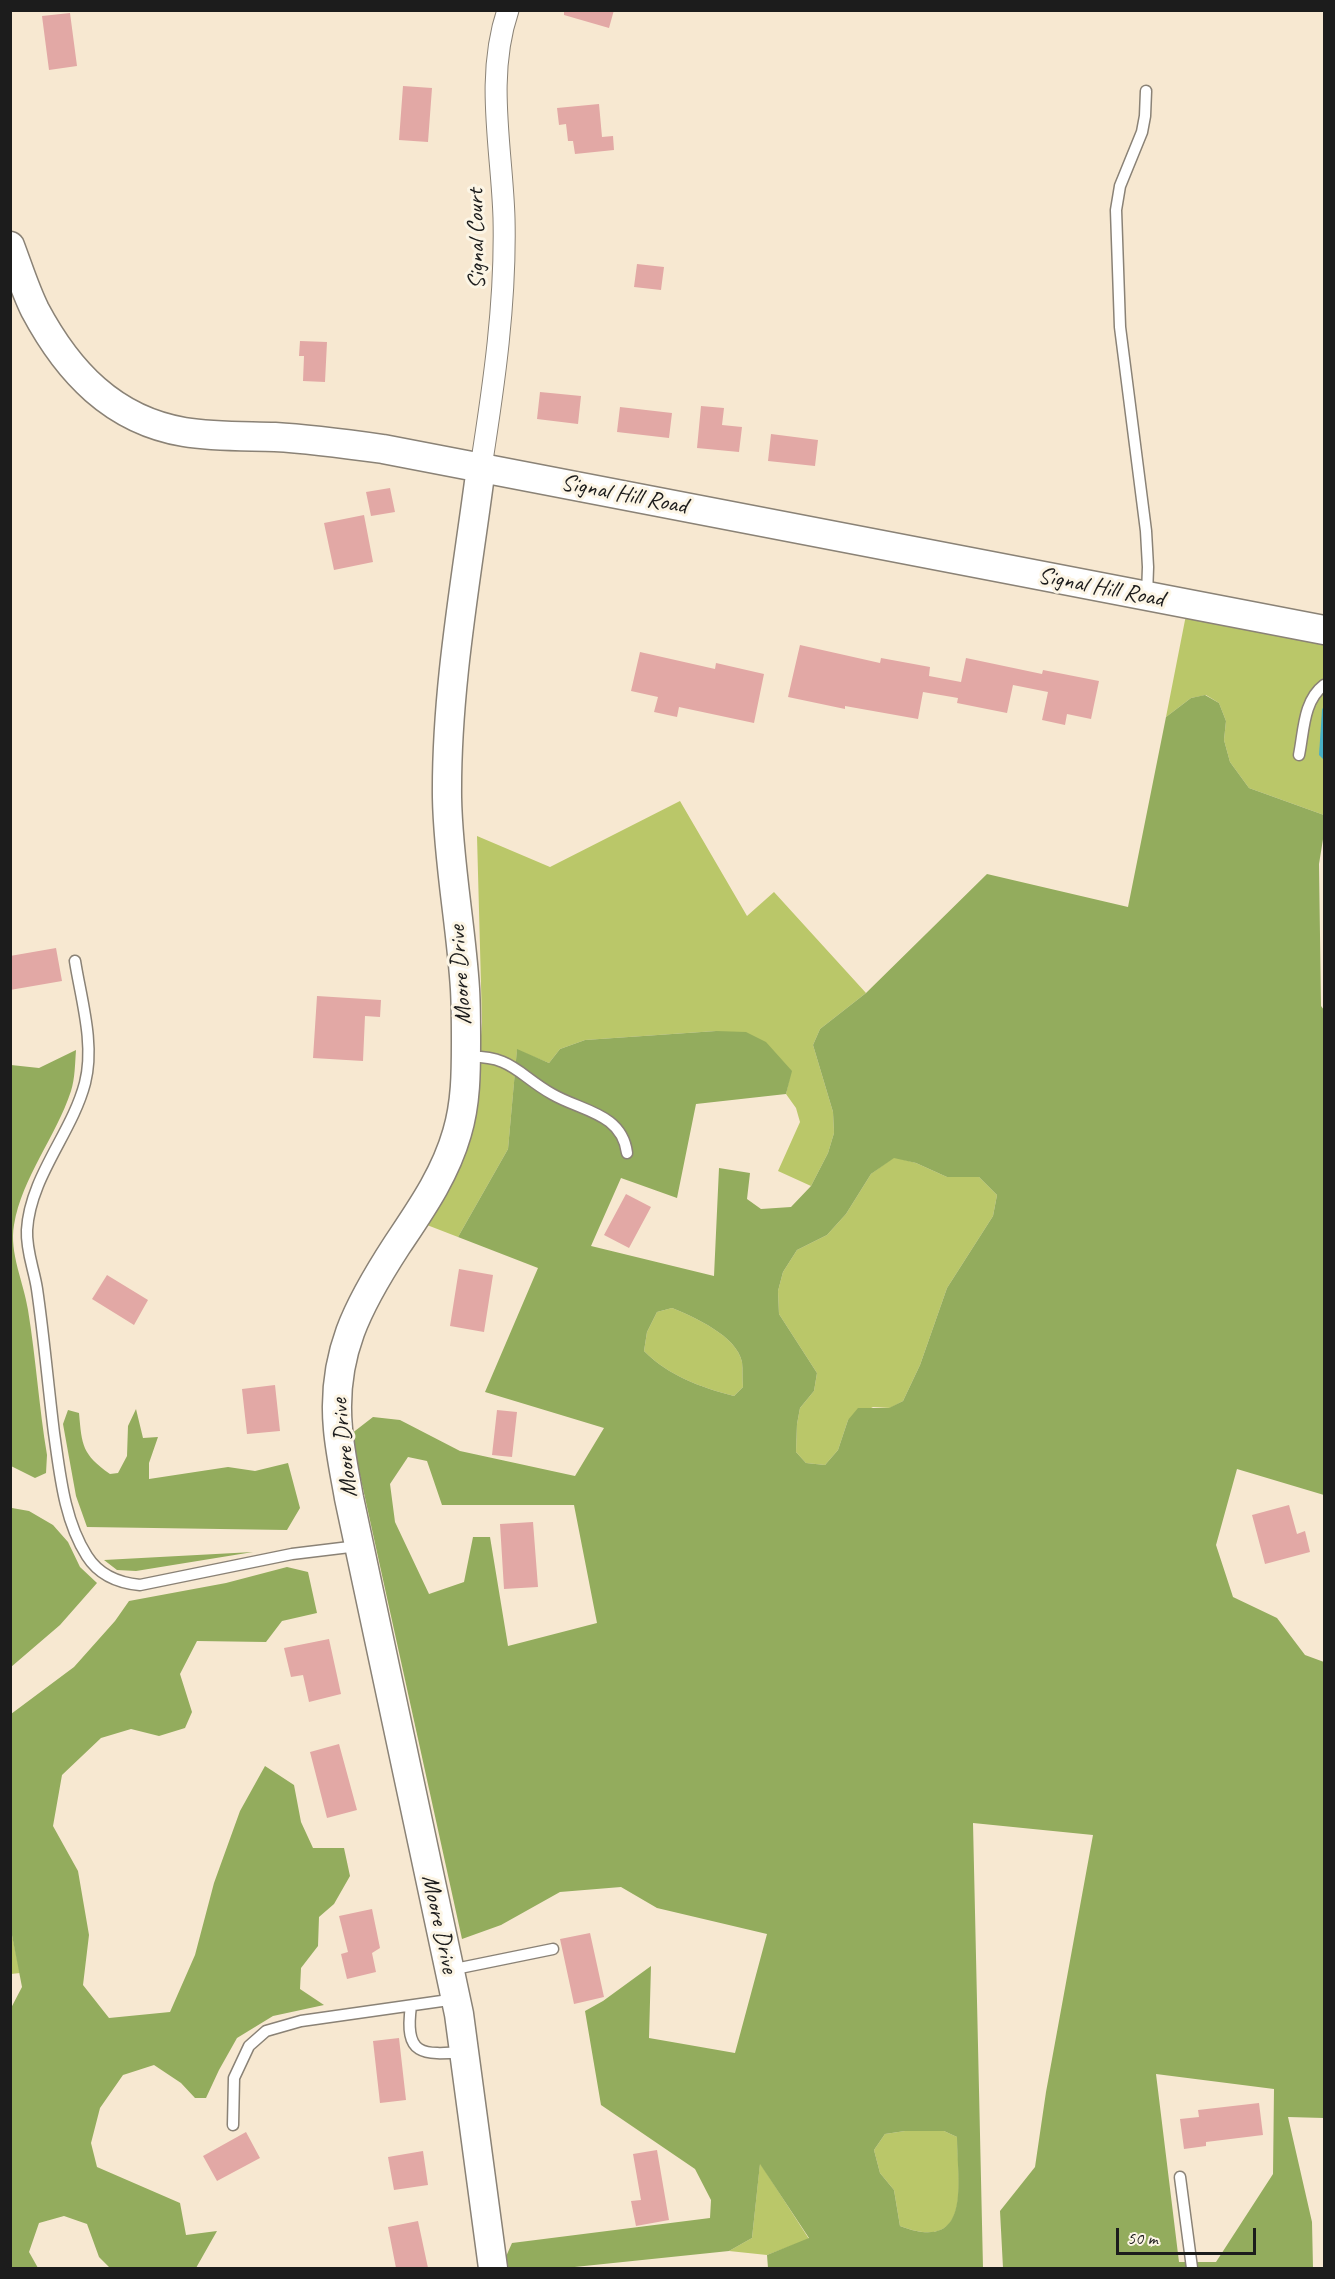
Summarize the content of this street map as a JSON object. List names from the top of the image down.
{
  "streets": {
    "main road": ["Signal Hill Road", "Moore Drive"],
    "street": ["Signal Court"]
  },
  "crossings": [
    ["Signal Court", "Signal Hill Road"],
    ["Signal Court", "Moore Drive"],
    ["Signal Hill Road", "Moore Drive"]
  ],
  "scale_bar": "50 m"
}
